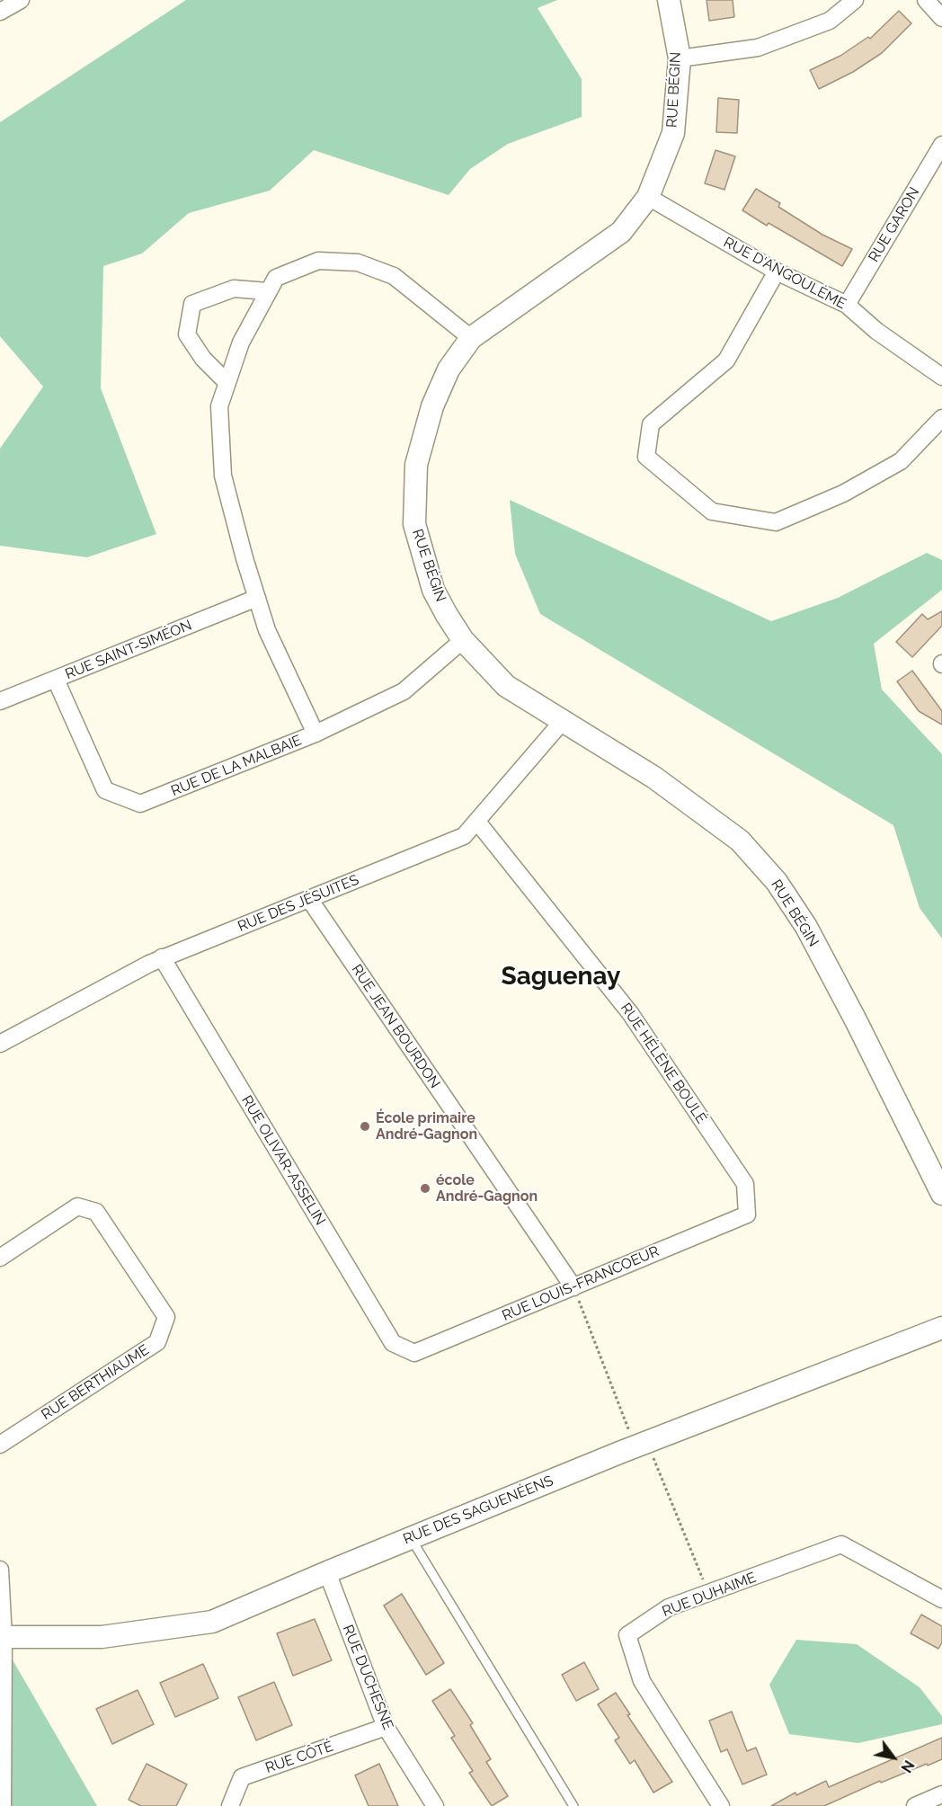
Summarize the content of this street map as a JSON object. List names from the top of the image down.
{
  "streets": {
    "street": [
      "RUE BÉGIN",
      "RUE GARON",
      "RUE D'ANGOULÈME",
      "RUE SAINT-SIMÉON",
      "RUE DE LA MALBAIE",
      "RUE DES JÉSUITES",
      "RUE JEAN BOURDON",
      "RUE HÉLÈNE BOULÉ",
      "RUE OLIVAR-ASSELIN",
      "RUE LOUIS-FRANCOEUR",
      "RUE BERTHIAUME",
      "RUE DES SAGUENÉENS",
      "RUE DUHAIME",
      "RUE DUCHESNE",
      "RUE CÔTÉ"
    ]
  },
  "crossings": [
    ["RUE BÉGIN", "RUE D'ANGOULÈME"],
    ["RUE BÉGIN", "RUE DE LA MALBAIE"],
    ["RUE BÉGIN", "RUE DES JÉSUITES"],
    ["RUE GARON", "RUE D'ANGOULÈME"],
    ["RUE SAINT-SIMÉON", "RUE DE LA MALBAIE"],
    ["RUE DES JÉSUITES", "RUE JEAN BOURDON"],
    ["RUE DES JÉSUITES", "RUE HÉLÈNE BOULÉ"],
    ["RUE DES JÉSUITES", "RUE OLIVAR-ASSELIN"],
    ["RUE JEAN BOURDON", "RUE LOUIS-FRANCOEUR"],
    ["RUE HÉLÈNE BOULÉ", "RUE LOUIS-FRANCOEUR"],
    ["RUE OLIVAR-ASSELIN", "RUE LOUIS-FRANCOEUR"],
    ["RUE DES SAGUENÉENS", "RUE DUCHESNE"],
    ["RUE DUCHESNE", "RUE CÔTÉ"]
  ],
  "districts": ["Saguenay"],
  "places": ["École primaire André-Gagnon", "école André-Gagnon"],
  "north": "bottom right"
}
